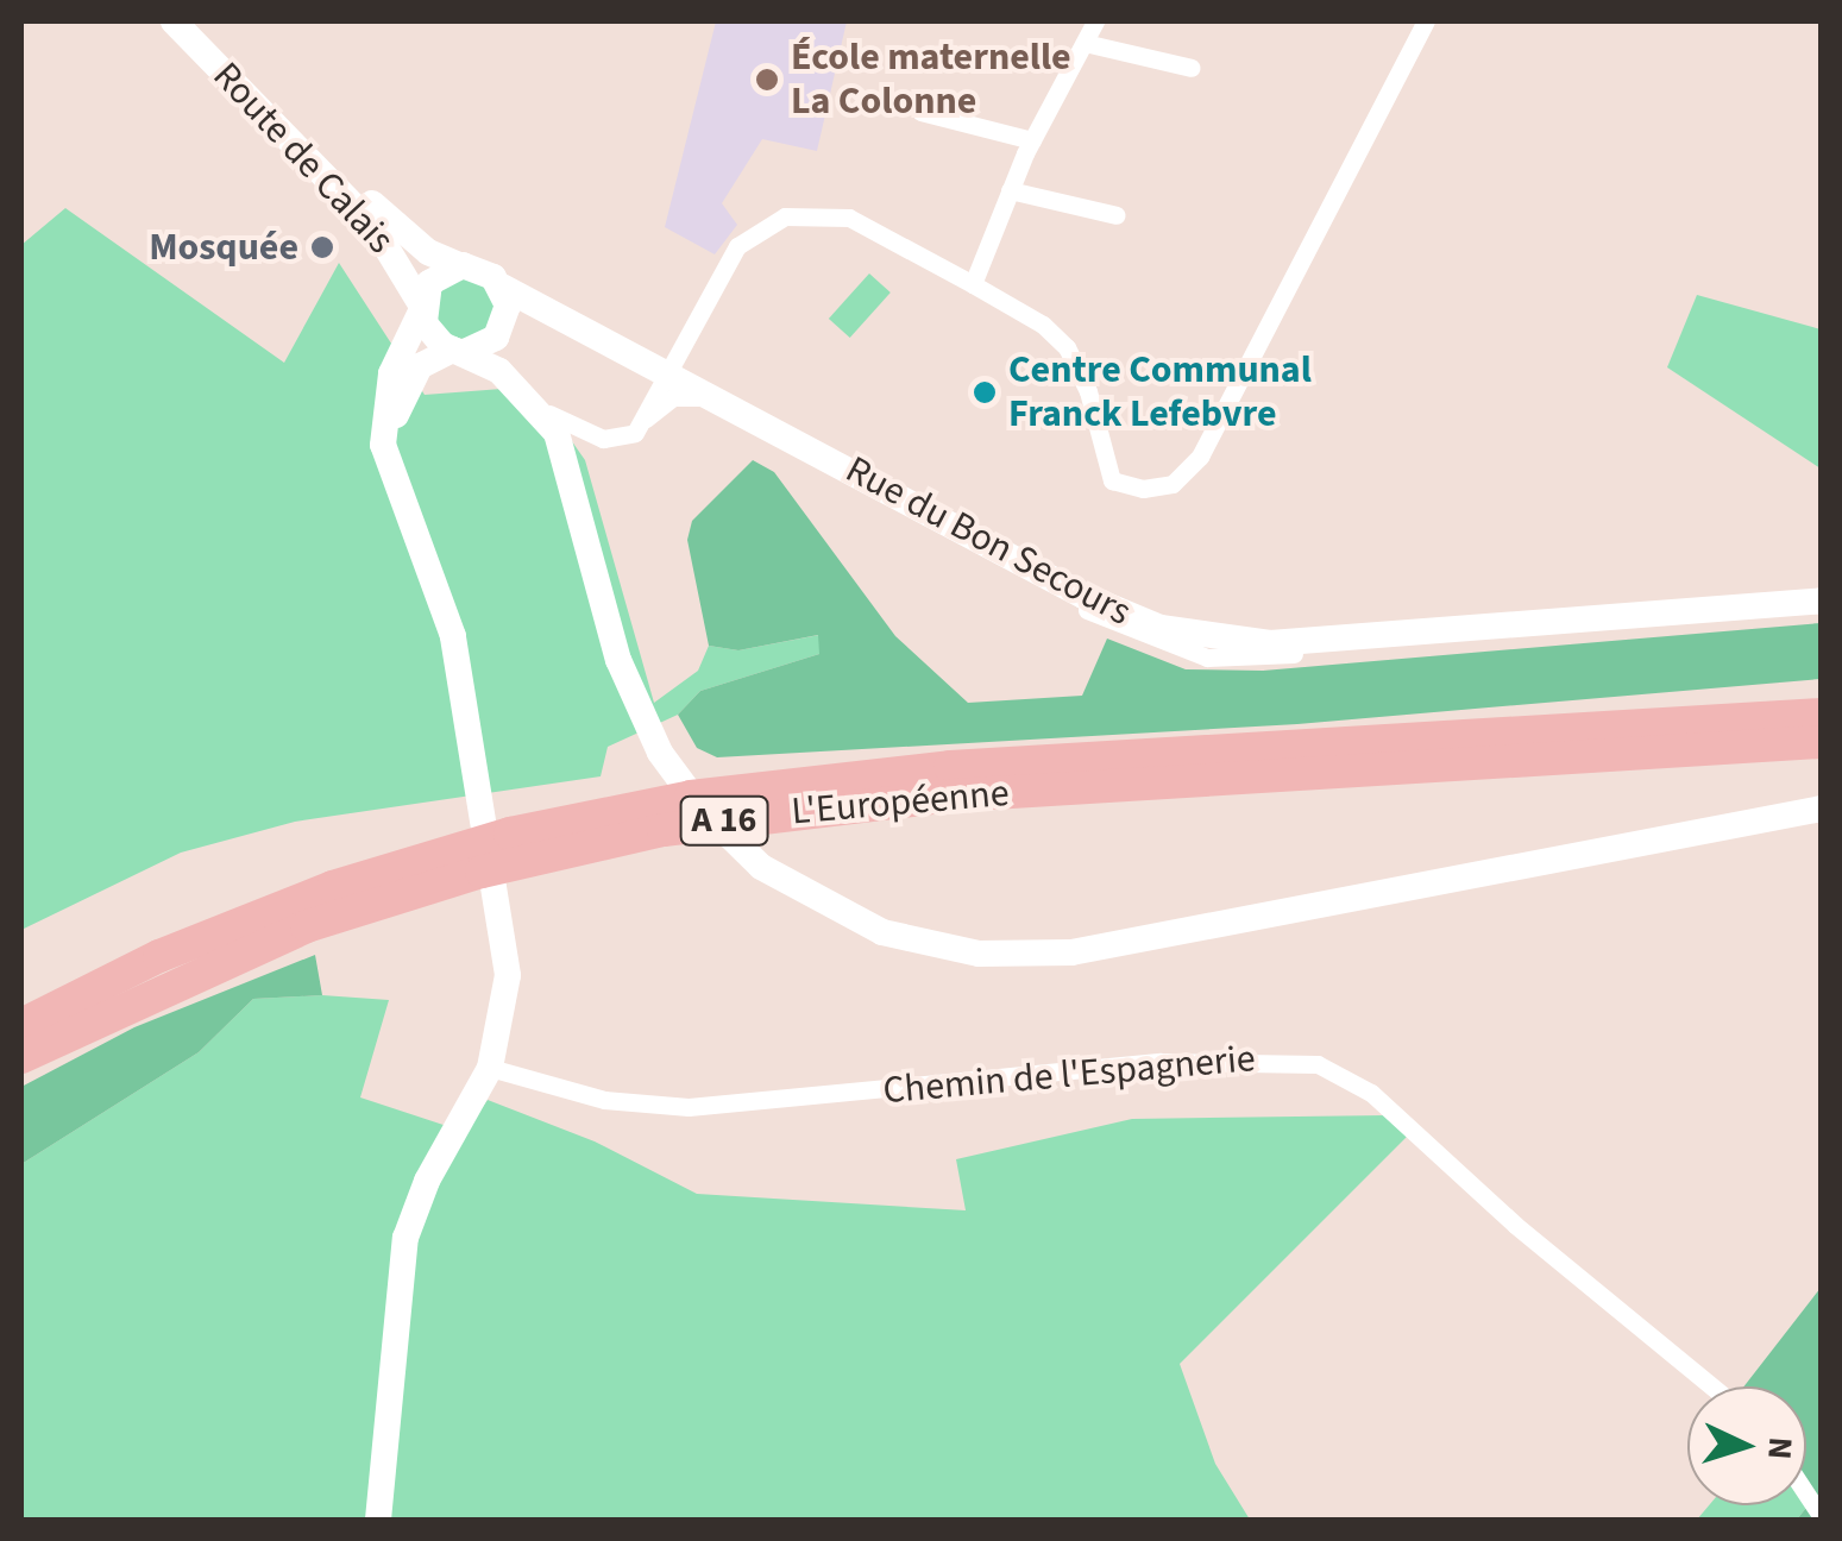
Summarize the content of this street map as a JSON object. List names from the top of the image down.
{
  "streets": {
    "highway": ["L'Européenne", "A 16"],
    "main road": ["Route de Calais", "Rue du Bon Secours"],
    "street": ["Chemin de l'Espagnerie"]
  },
  "crossings": [
    ["Route de Calais", "Rue du Bon Secours"]
  ],
  "places": ["École maternelle La Colonne", "Mosquée", "Centre Communal Franck Lefebvre"],
  "north": "right"
}
